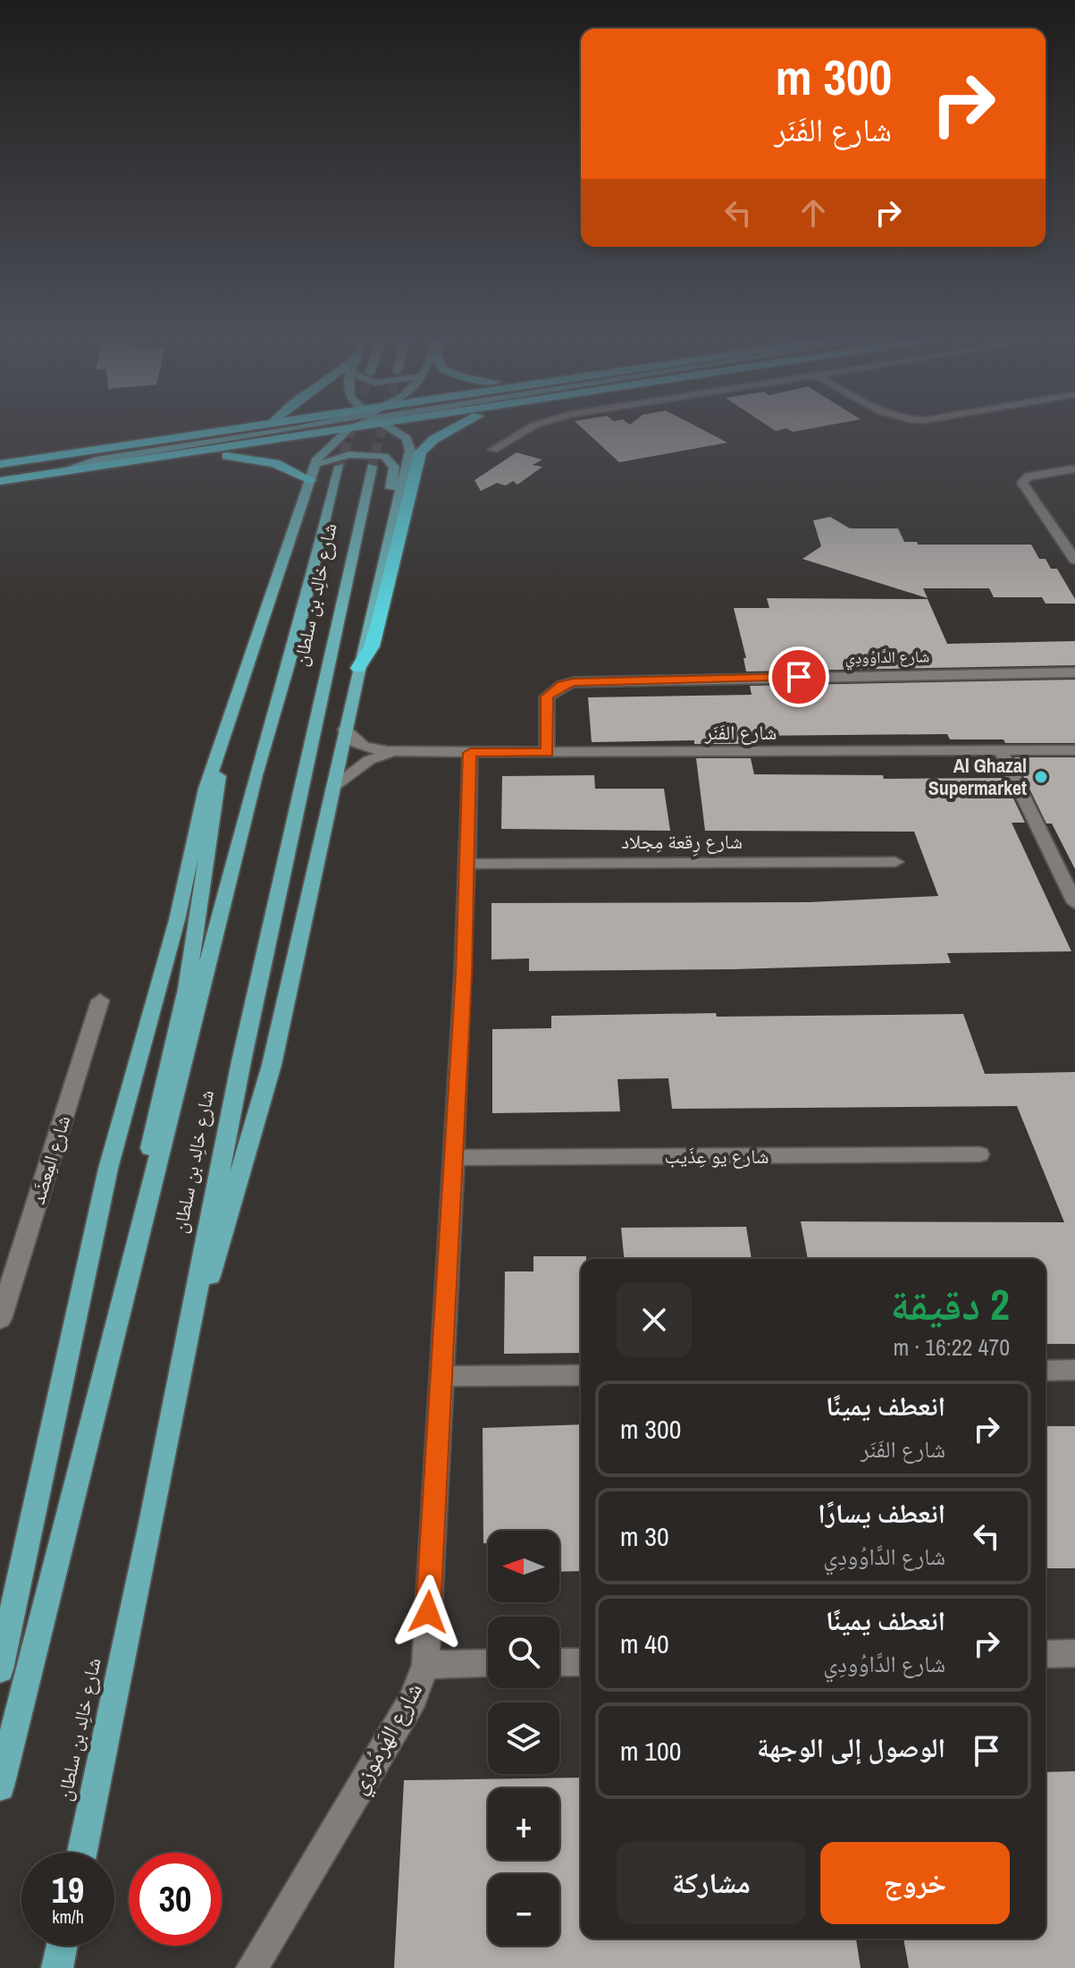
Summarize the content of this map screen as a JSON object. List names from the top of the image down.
{
  "streets": {
    "main road": ["شارع خالِد بن سلطان"],
    "street": [
      "شارع الدَّاوُودِي",
      "شارع الفَنَر",
      "شارع رِقعة مِجلاد",
      "شارع يو عِذَيب",
      "شارع المِعضَد",
      "شارع الهَرمُوزي"
    ]
  },
  "crossings": [
    ["شارع الدَّاوُودِي", "شارع الفَنَر"],
    ["شارع الفَنَر", "شارع الهَرمُوزي"],
    ["شارع رِقعة مِجلاد", "شارع الهَرمُوزي"],
    ["شارع يو عِذَيب", "شارع الهَرمُوزي"]
  ],
  "places": ["Al Ghazal Supermarket"],
  "north": "left",
  "page": {
    "turn": ["300 m", "شارع الفَنَر"],
    "heading": ["2 دقيقة", "470 m · 16:22"],
    "list": [
      {
        "name": "انعطف يمينًا",
        "note": "شارع الفَنَر",
        "value": "300 m"
      },
      {
        "name": "انعطف يسارًا",
        "note": "شارع الدَّاوُودِي",
        "value": "30 m"
      },
      {
        "name": "انعطف يمينًا",
        "note": "شارع الدَّاوُودِي",
        "value": "40 m"
      },
      {
        "name": "الوصول إلى الوجهة",
        "value": "100 m"
      }
    ],
    "map_buttons": ["+", "−"],
    "buttons": ["خروج", "مشاركة"],
    "speed": "19 km/h",
    "limit": "30"
  }
}
